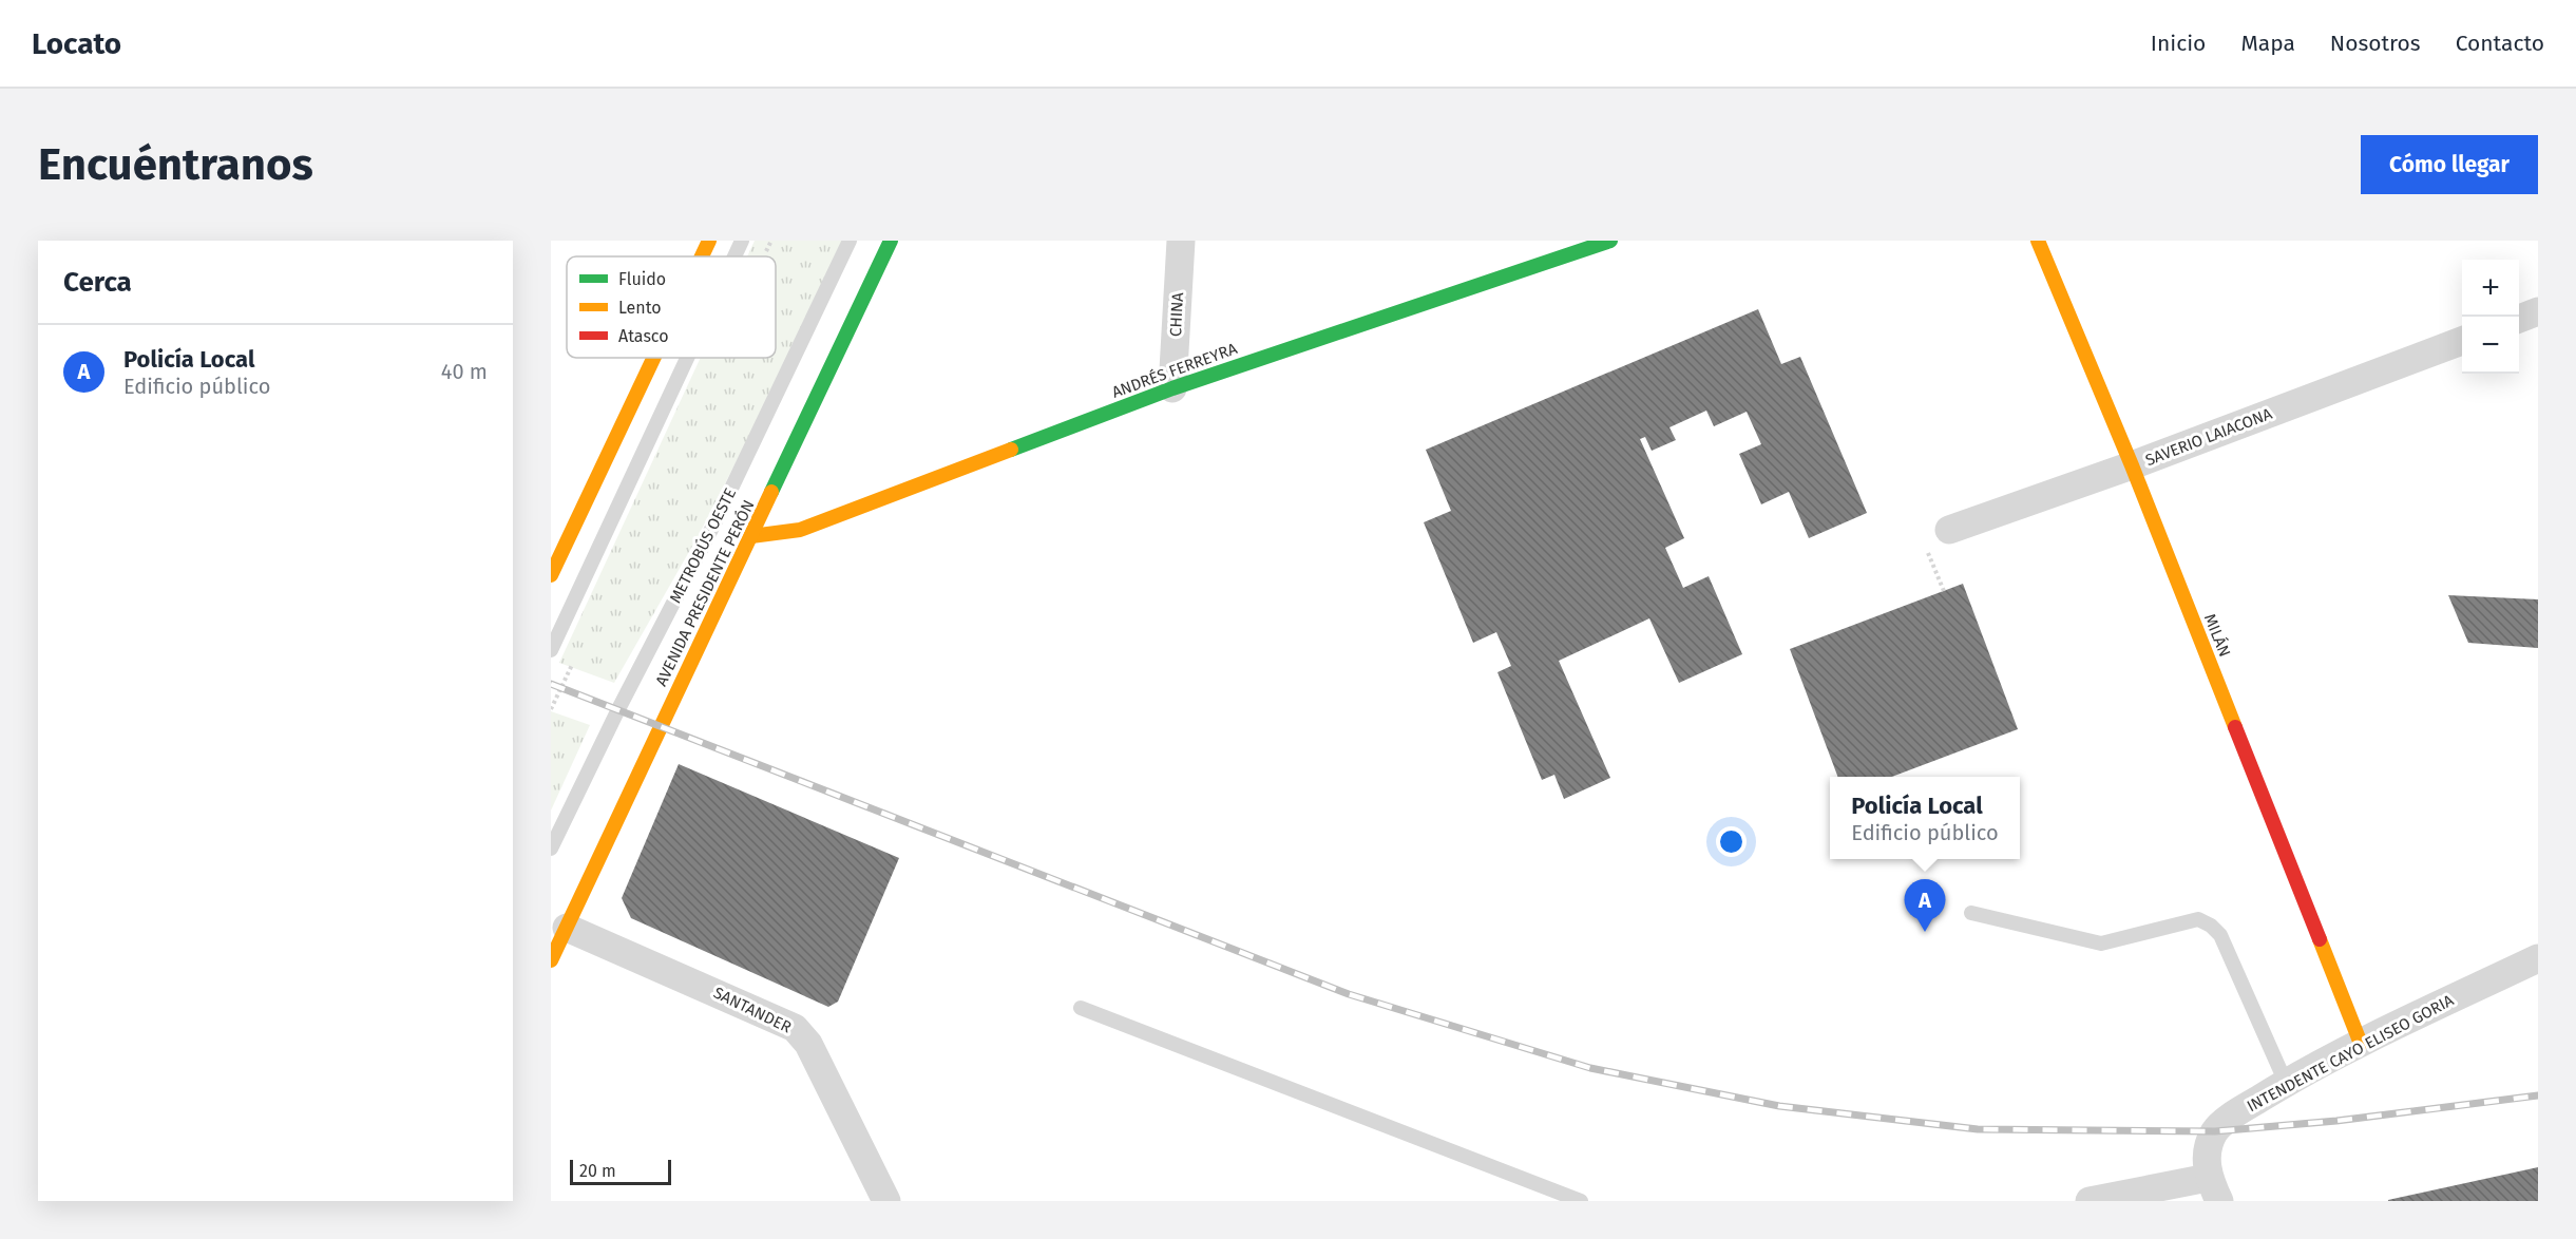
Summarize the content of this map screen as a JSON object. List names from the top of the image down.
{
  "streets": {
    "street": [
      "CHINA",
      "ANDRÉS FERREYRA",
      "SAVERIO LAIACONA",
      "AVENIDA PRESIDENTE PERÓN",
      "MILÁN",
      "SANTANDER",
      "INTENDENTE CAYO ELISEO GORIA"
    ],
    "lane": ["METROBÚS OESTE"]
  },
  "crossings": [
    ["CHINA", "ANDRÉS FERREYRA"],
    ["ANDRÉS FERREYRA", "AVENIDA PRESIDENTE PERÓN"],
    ["SAVERIO LAIACONA", "MILÁN"],
    ["AVENIDA PRESIDENTE PERÓN", "SANTANDER"],
    ["MILÁN", "INTENDENTE CAYO ELISEO GORIA"]
  ],
  "legend": ["Fluido", "Lento", "Atasco"],
  "scale_bar": "20 m",
  "page": {
    "header": "Locato",
    "nav": [
      "Inicio",
      "Mapa",
      "Nosotros",
      "Contacto"
    ],
    "buttons": "Cómo llegar",
    "title": "Encuéntranos",
    "heading": "Cerca",
    "map_buttons": ["+", "−"],
    "list": [
      {
        "mark": "A",
        "name": "Policía Local",
        "note": "Edificio público",
        "value": "40 m"
      }
    ],
    "popup": ["Policía Local", "Edificio público"],
    "pins": "A",
    "scale": "20 m"
  }
}
